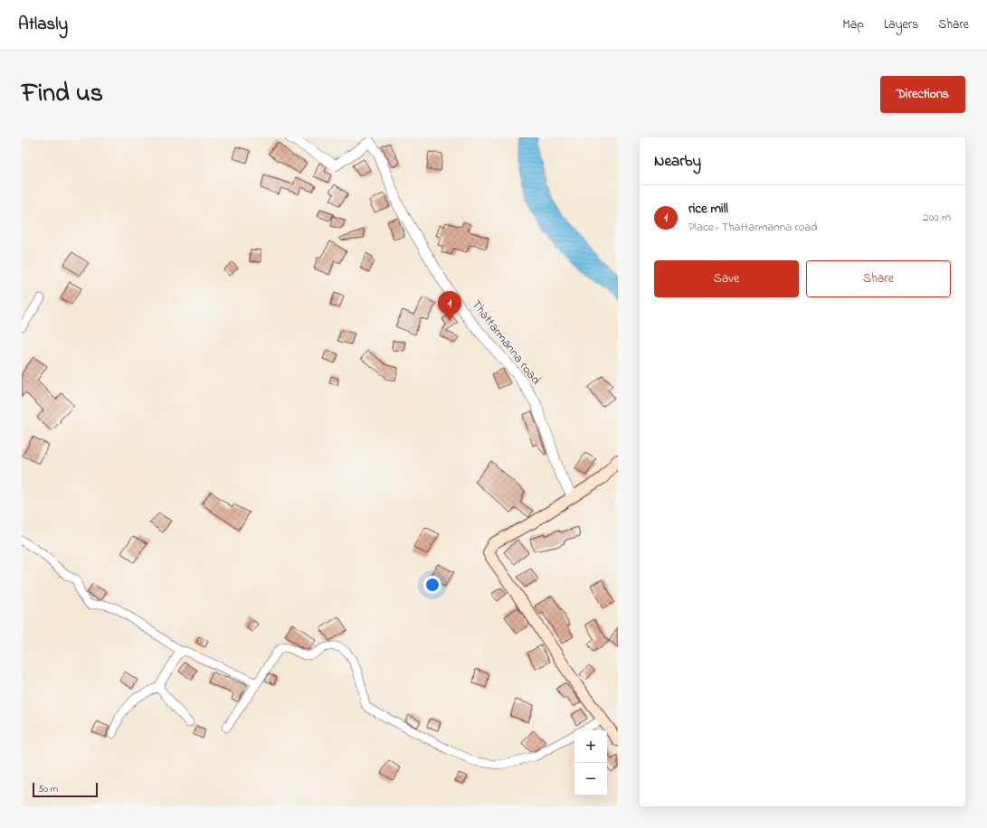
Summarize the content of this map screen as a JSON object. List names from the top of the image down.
{
  "streets": {
    "street": ["Thattarmanna road"]
  },
  "scale_bar": "50 m",
  "page": {
    "header": "Atlasly",
    "nav": ["Map", "Layers", "Share"],
    "title": "Find us",
    "buttons": [
      "Directions",
      ["Save", "Share"]
    ],
    "heading": "Nearby",
    "list": [
      {
        "mark": "1",
        "name": "rice mill",
        "note": "Place · Thattarmanna road",
        "value": "200 m"
      }
    ],
    "pins": "1",
    "map_buttons": ["+", "−"],
    "scale": "50 m"
  }
}
